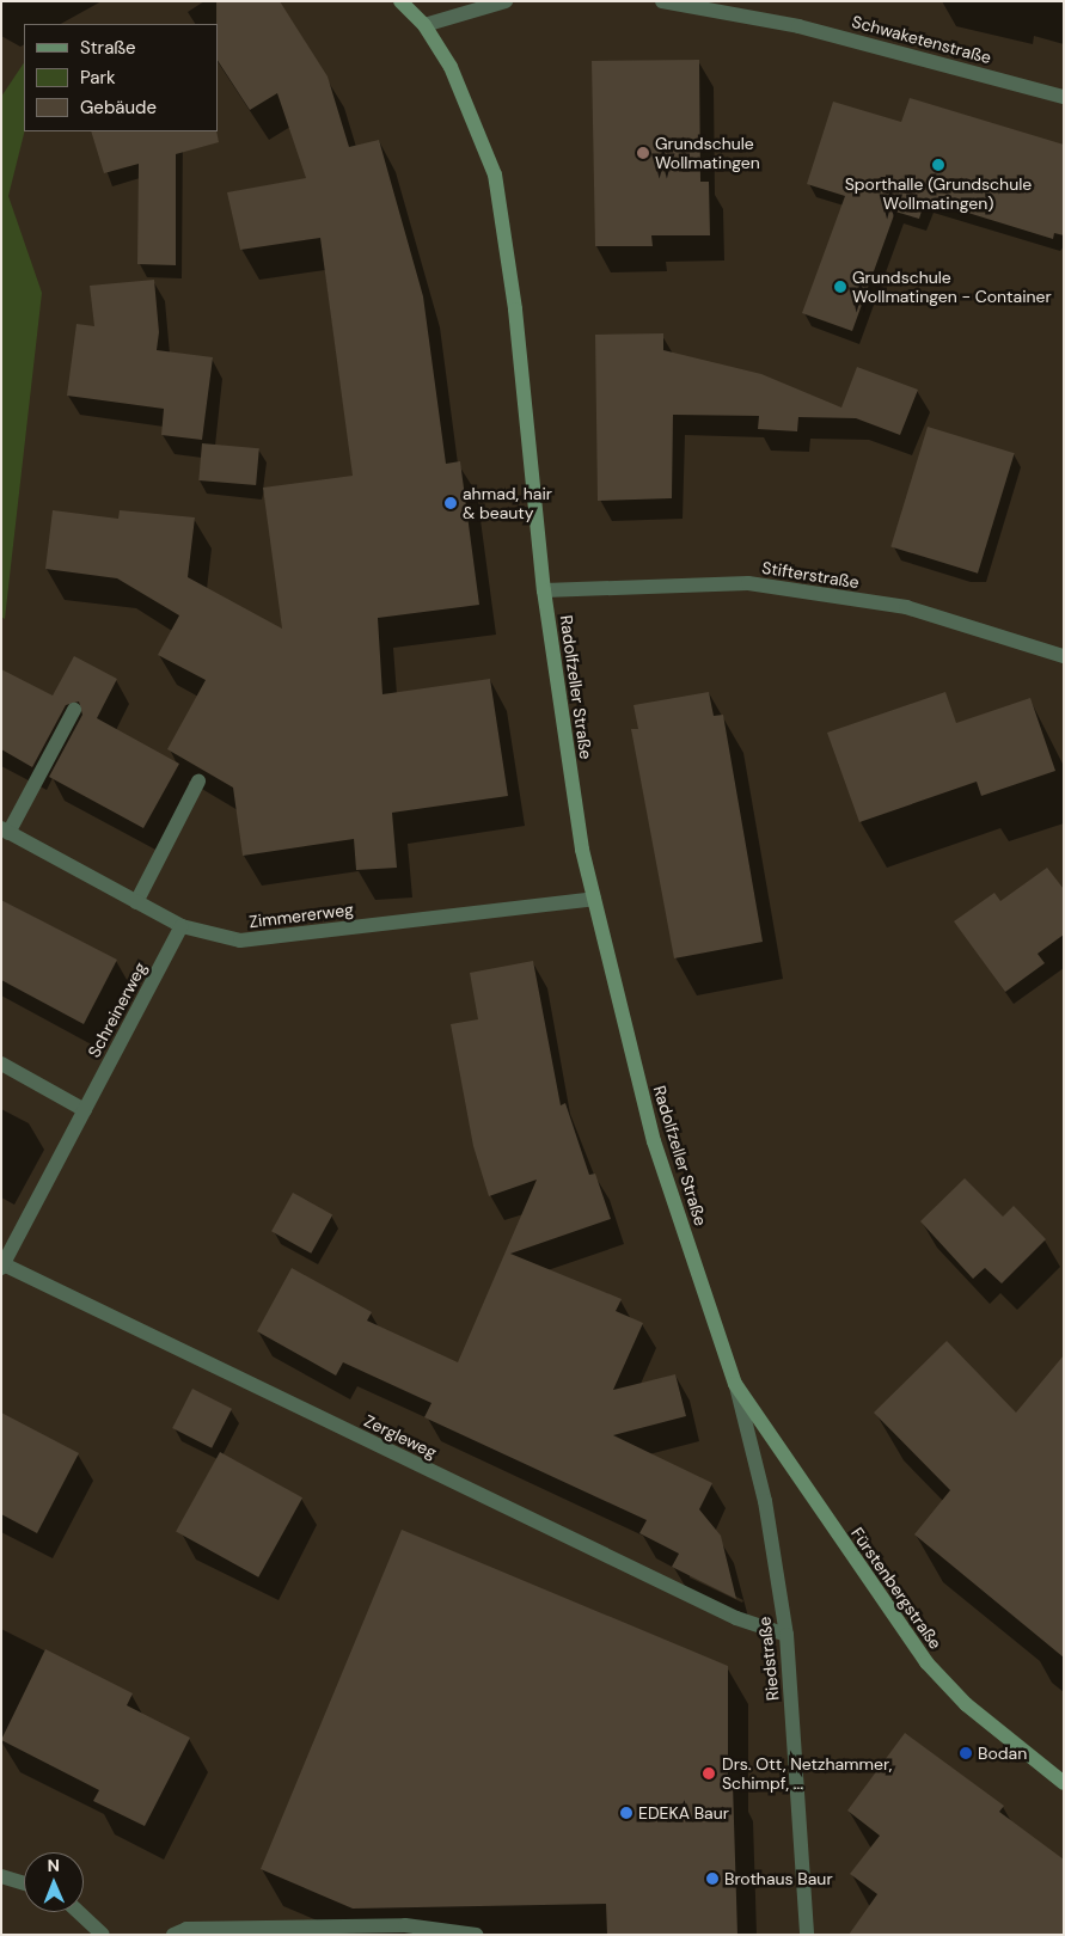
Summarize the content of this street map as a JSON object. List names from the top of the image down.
{
  "streets": {
    "main road": ["Radolfzeller Straße", "Fürstenbergstraße"],
    "street": [
      "Schwaketenstraße",
      "Stifterstraße",
      "Zimmererweg",
      "Schreinerweg",
      "Zergleweg",
      "Riedstraße"
    ]
  },
  "crossings": [
    ["Stifterstraße", "Radolfzeller Straße"],
    ["Radolfzeller Straße", "Zimmererweg"],
    ["Radolfzeller Straße", "Fürstenbergstraße"],
    ["Radolfzeller Straße", "Riedstraße"],
    ["Zimmererweg", "Schreinerweg"],
    ["Schreinerweg", "Zergleweg"],
    ["Zergleweg", "Riedstraße"],
    ["Fürstenbergstraße", "Riedstraße"]
  ],
  "places": [
    "Grundschule Wollmatingen",
    "Sporthalle (Grundschule Wollmatingen)",
    "Grundschule Wollmatingen - Container",
    "ahmad, hair & beauty",
    "Bodan",
    "Drs. Ott, Netzhammer, Schimpf, ...",
    "EDEKA Baur",
    "Brothaus Baur"
  ],
  "legend": ["Straße", "Park", "Gebäude"],
  "north": "top"
}
